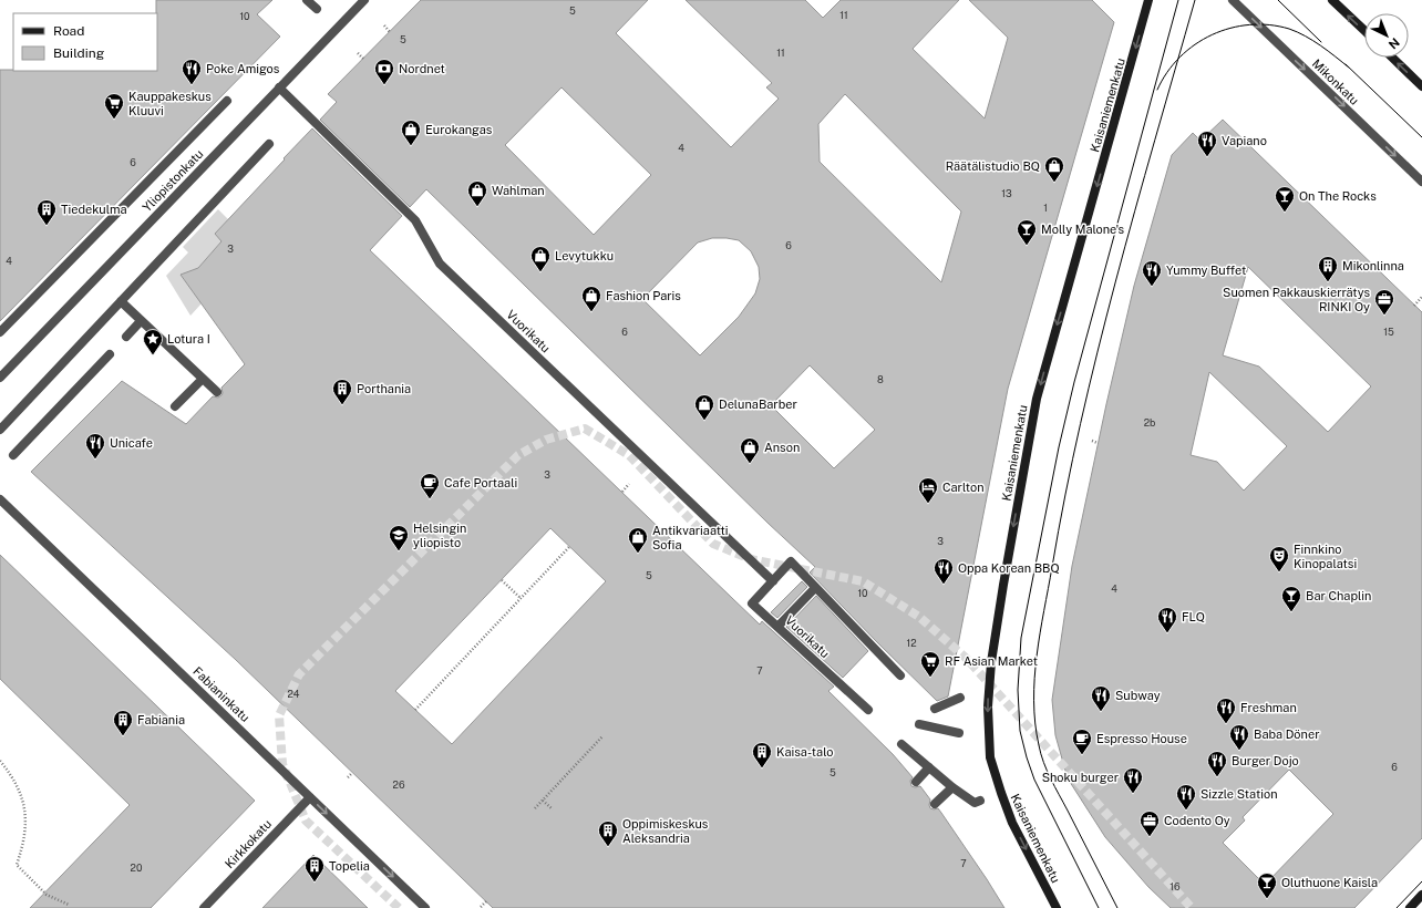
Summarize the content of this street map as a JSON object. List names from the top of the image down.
{
  "streets": {
    "main road": ["Kaisaniemenkatu"],
    "street": [
      "Mikonkatu",
      "Yliopistonkatu",
      "Vuorikatu",
      "Fabianinkatu",
      "Kirkkokatu"
    ]
  },
  "crossings": [
    ["Yliopistonkatu", "Vuorikatu"],
    ["Fabianinkatu", "Kirkkokatu"]
  ],
  "one_way": ["Mikonkatu", "Kaisaniemenkatu"],
  "places": {
    "restaurant": [
      "Poke Amigos",
      "Vapiano",
      "Yummy Buffet",
      "Unicafe",
      "Oppa Korean BBQ",
      "FLQ",
      "Subway",
      "Freshman",
      "Baba Döner",
      "Burger Dojo",
      "Shoku burger",
      "Sizzle Station"
    ],
    "bank": ["Nordnet"],
    "supermarket": ["Kauppakeskus Kluuvi", "RF Asian Market"],
    "shop": [
      "Eurokangas",
      "Räätälistudio BQ",
      "Wahlman",
      "Levytukku",
      "Fashion Paris",
      "DelunaBarber",
      "Anson",
      "Antikvariaatti Sofia"
    ],
    "bar": [
      "On The Rocks",
      "Molly Malone's",
      "Bar Chaplin",
      "Oluthuone Kaisla"
    ],
    "building": [
      "Tiedekulma",
      "Mikonlinna",
      "Porthania",
      "Fabiania",
      "Kaisa-talo",
      "Oppimiskeskus Aleksandria",
      "Topelia"
    ],
    "office": ["Suomen Pakkauskierrätys RINKI Oy", "Codento Oy"],
    "place": ["Lotura I"],
    "cafe": ["Cafe Portaali", "Espresso House"],
    "hotel": ["Carlton"],
    "school or university": ["Helsingin yliopisto"],
    "theatre": ["Finnkino Kinopalatsi"]
  },
  "house_numbers": [
    "5",
    "11",
    "10",
    "5",
    "11",
    "4",
    "6",
    "13",
    "1",
    "6",
    "3",
    "4",
    "6",
    "15",
    "8",
    "2b",
    "3",
    "3",
    "5",
    "4",
    "10",
    "12",
    "7",
    "24",
    "6",
    "5",
    "26",
    "7",
    "20",
    "16"
  ],
  "legend": ["Road", "Building"],
  "north": "bottom right"
}
